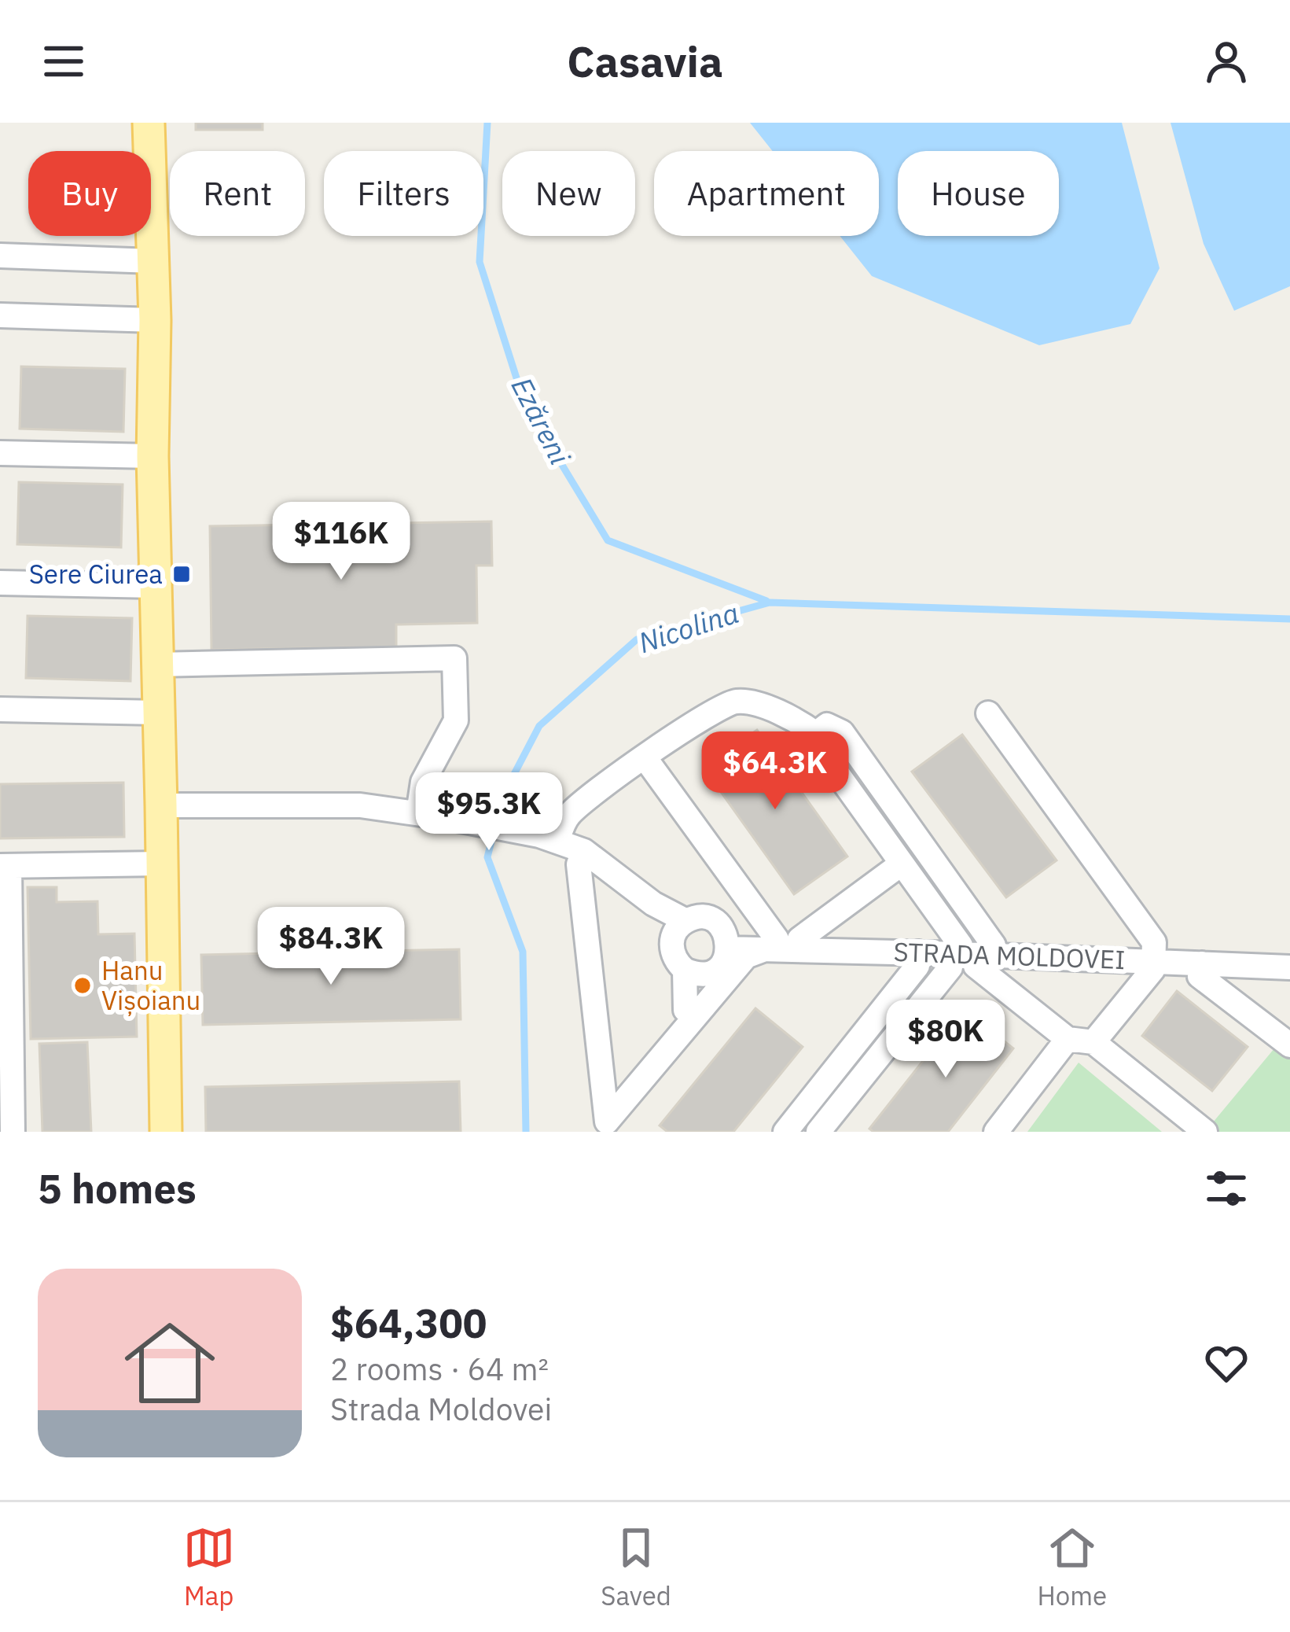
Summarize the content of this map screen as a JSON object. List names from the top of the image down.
{
  "streets": {
    "street": ["STRADA MOLDOVEI"]
  },
  "water": ["Ezăreni", "Nicolina"],
  "places": {
    "transit": ["Sere Ciurea"],
    "other": ["Hanu Vișoianu"]
  },
  "page": {
    "header": "Casavia",
    "chip": [
      "Buy",
      "Rent",
      "Filters",
      "New",
      "Apartment",
      "House"
    ],
    "price": [
      "$116K",
      "$64.3K",
      "$95.3K",
      "$84.3K",
      "$80K"
    ],
    "heading": "5 homes",
    "list": [
      {
        "name": "$64,300",
        "note": "2 rooms · 64 m² · Strada Moldovei"
      }
    ],
    "tabs": ["Map", "Saved", "Home"]
  }
}
